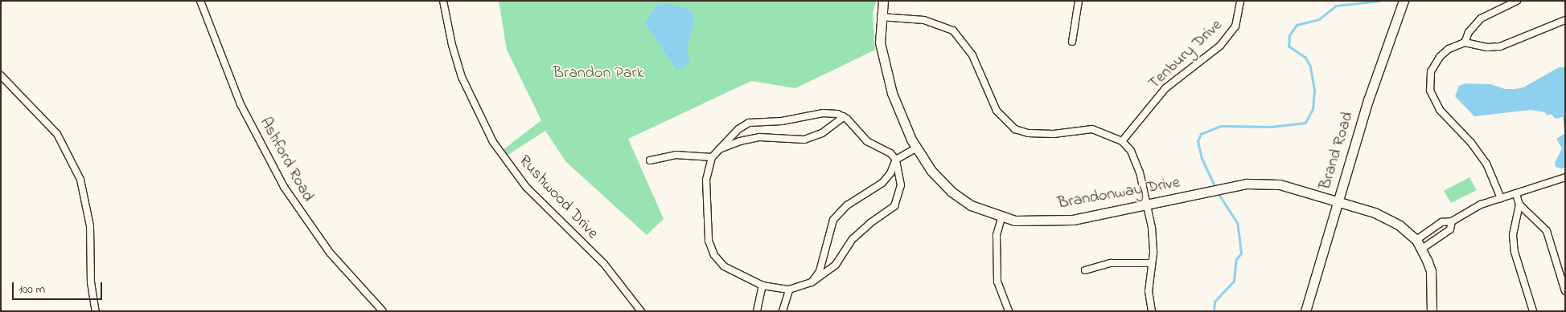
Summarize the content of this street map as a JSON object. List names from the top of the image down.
{
  "streets": {
    "street": [
      "Tenbury Drive",
      "Brand Road",
      "Ashford Road",
      "Brandonway Drive",
      "Rushwood Drive"
    ]
  },
  "crossings": [
    ["Brand Road", "Brandonway Drive"]
  ],
  "parks": ["Brandon Park"],
  "scale_bar": "100 m"
}
